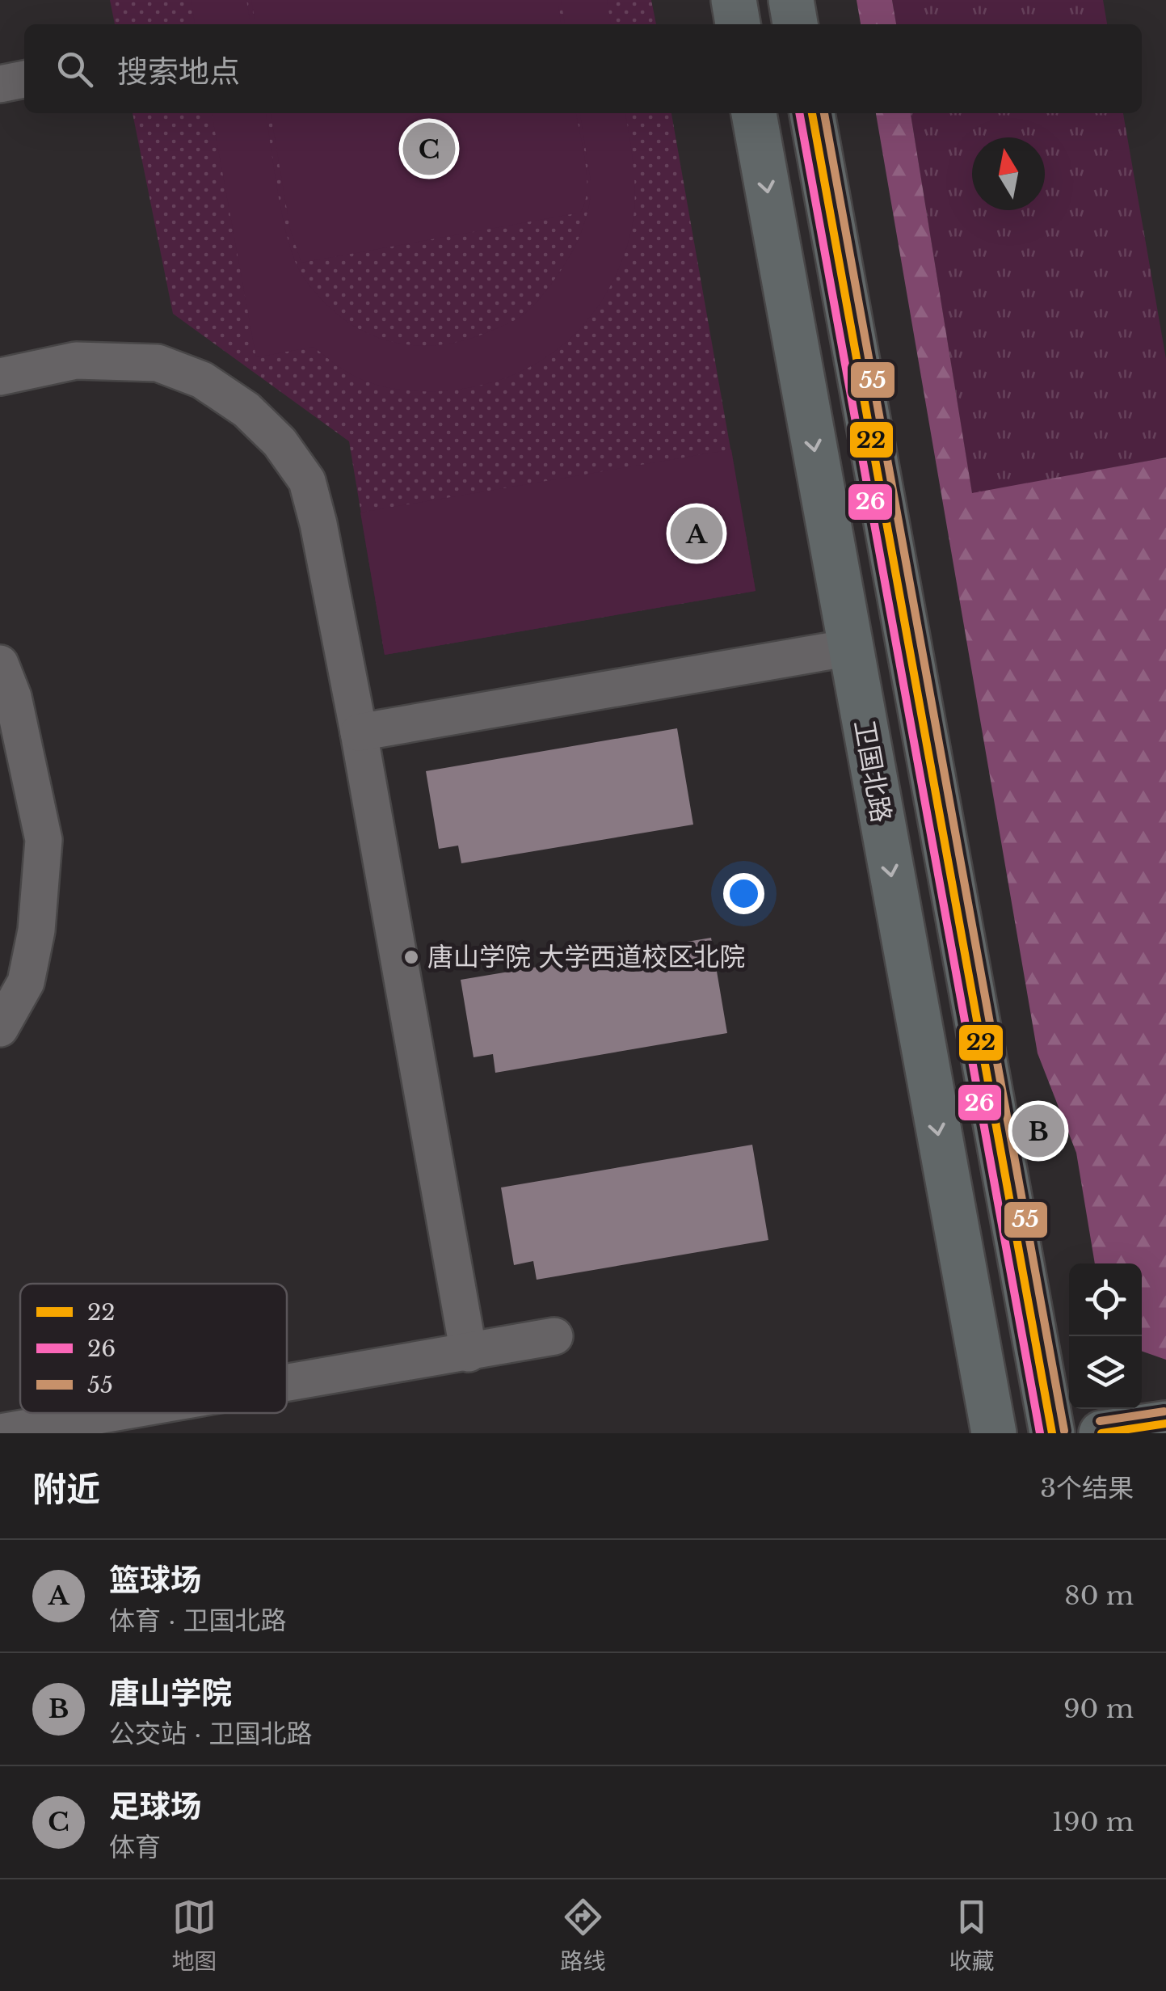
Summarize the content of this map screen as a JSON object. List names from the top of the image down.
{
  "streets": {
    "main road": ["卫国北路"]
  },
  "places": ["唐山学院 大学西道校区北院"],
  "lines": ["transit line 22", "transit line 26", "transit line 55"],
  "legend": ["22", "26", "55"],
  "north": "top",
  "page": {
    "search": "搜索地点",
    "pins": ["C", "A", "B"],
    "heading": ["附近", "3个结果"],
    "list": [
      {
        "mark": "A",
        "name": "篮球场",
        "note": "体育 · 卫国北路",
        "value": "80 m"
      },
      {
        "mark": "B",
        "name": "唐山学院",
        "note": "公交站 · 卫国北路",
        "value": "90 m"
      },
      {
        "mark": "C",
        "name": "足球场",
        "note": "体育",
        "value": "190 m"
      }
    ],
    "nav": ["地图", "路线", "收藏"]
  }
}
